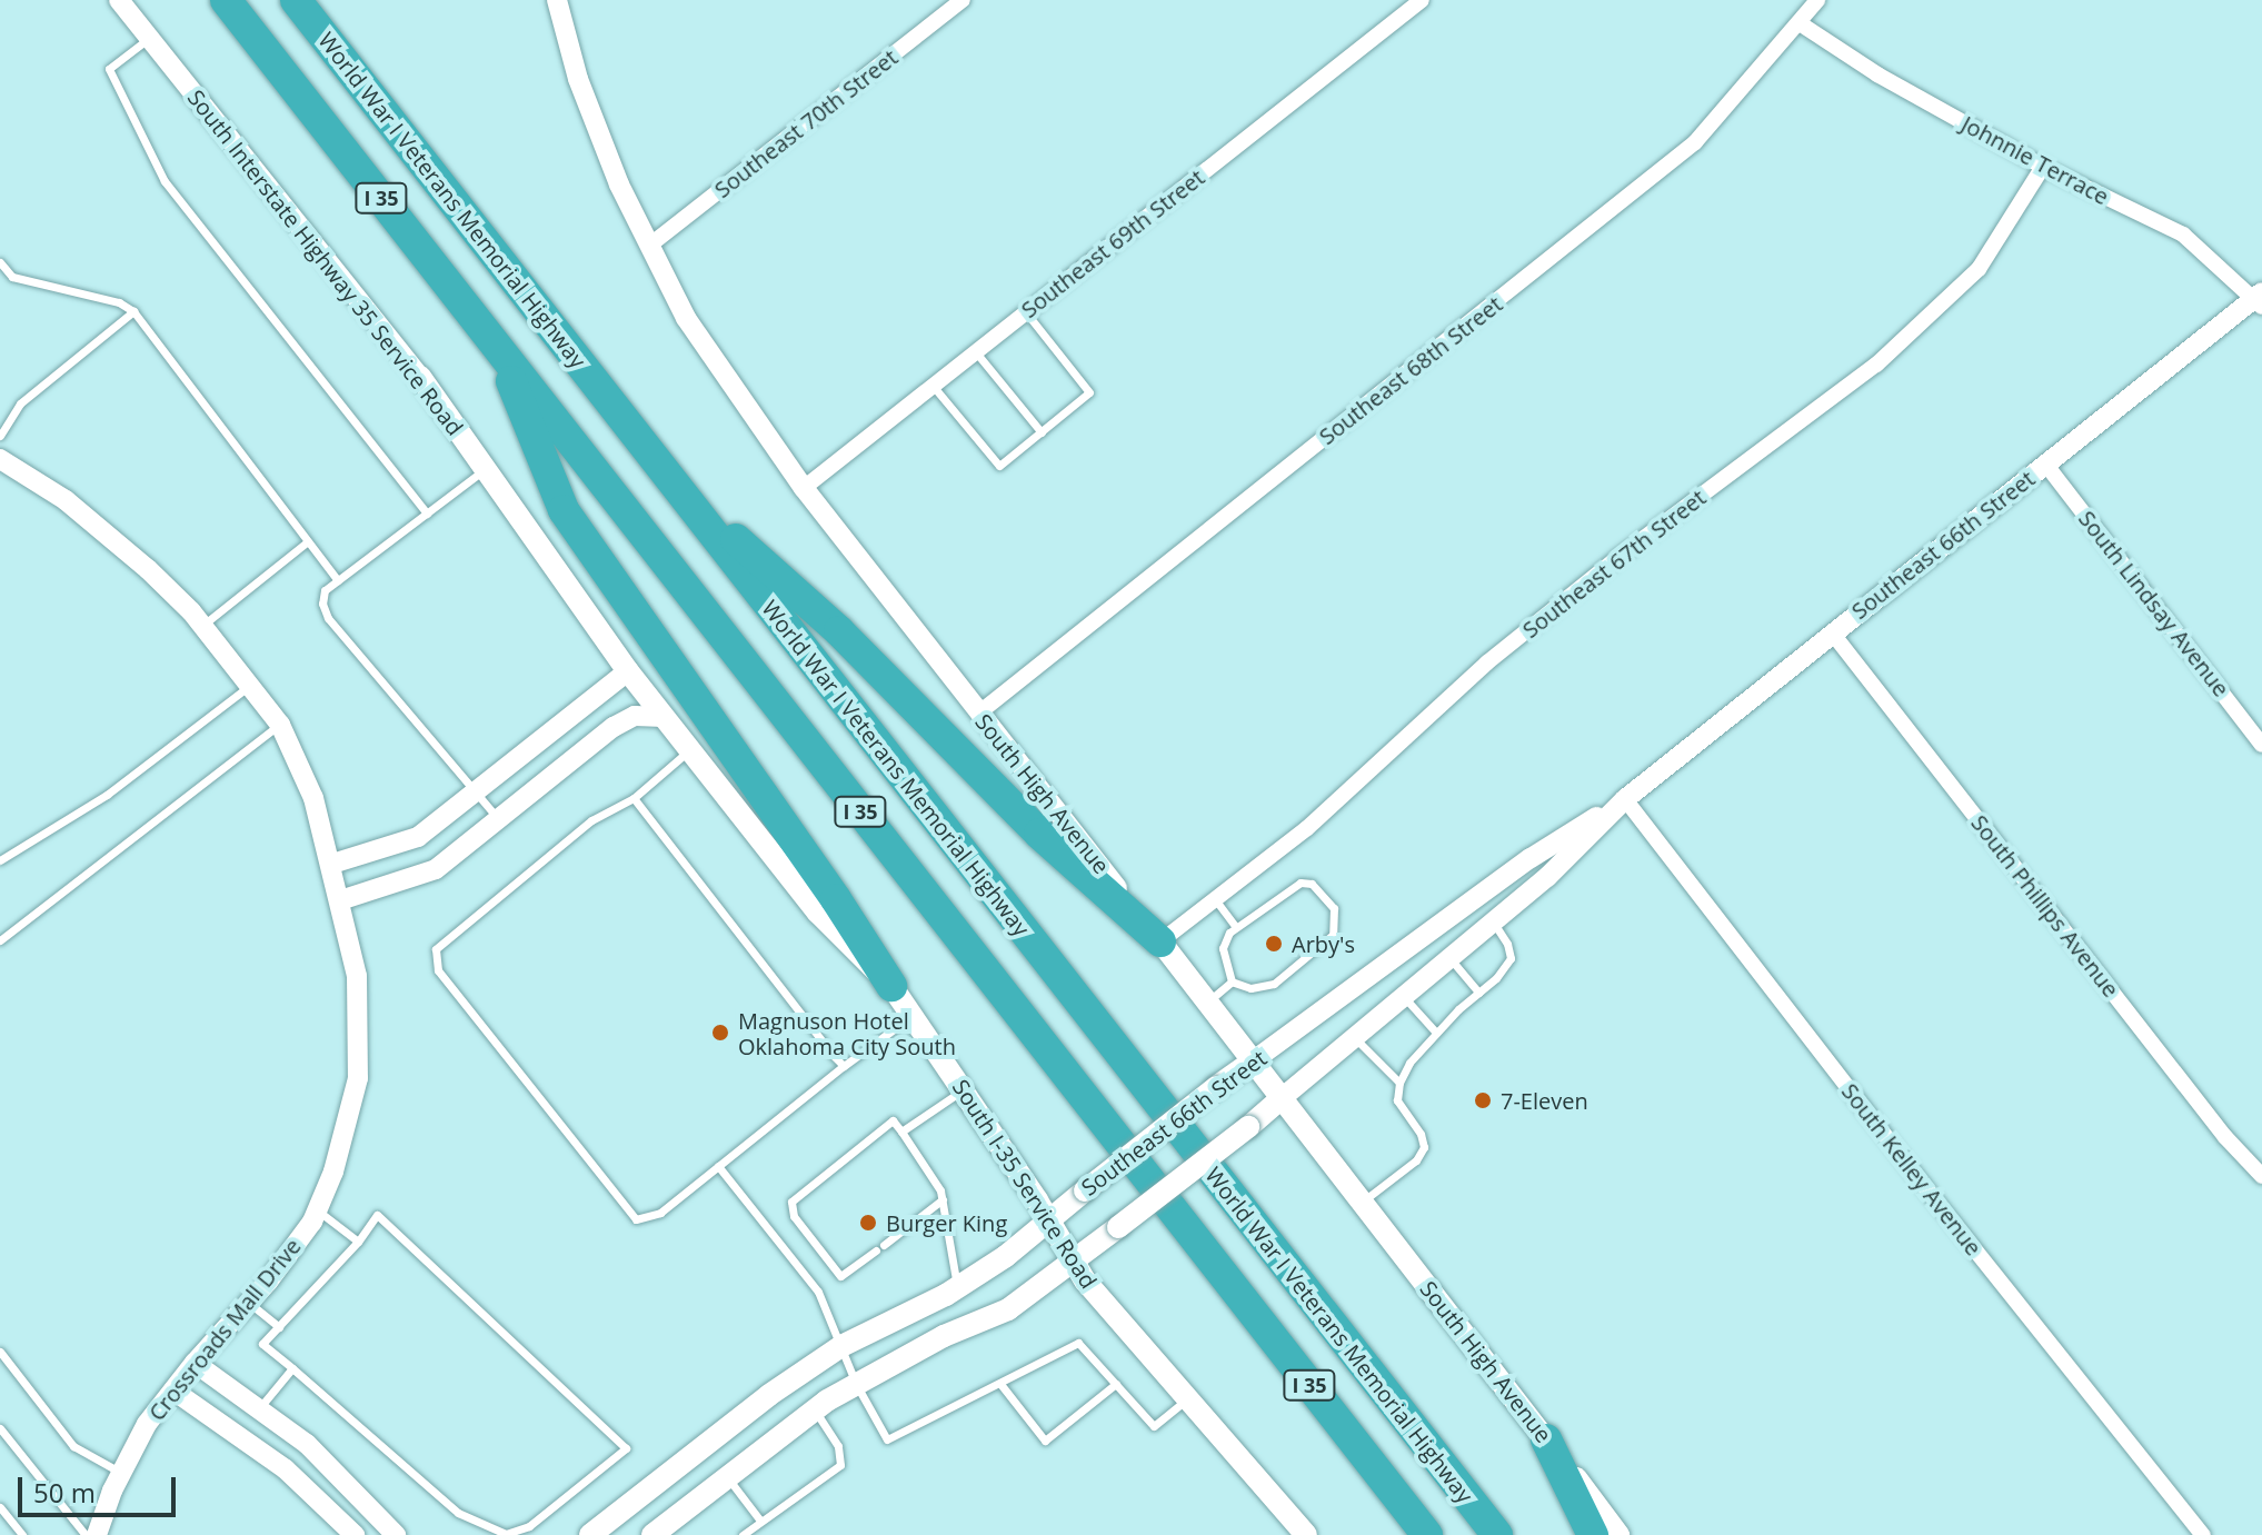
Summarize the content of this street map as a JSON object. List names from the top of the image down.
{
  "streets": {
    "highway": ["I 35", "World War I Veterans Memorial Highway"],
    "main road": [
      "South Interstate Highway 35 Service Road",
      "Southeast 66th Street",
      "South High Avenue",
      "South I-35 Service Road"
    ],
    "street": [
      "Southeast 70th Street",
      "Johnnie Terrace",
      "Southeast 69th Street",
      "Southeast 68th Street",
      "Southeast 67th Street",
      "South Lindsay Avenue",
      "South Phillips Avenue",
      "South Kelley Avenue",
      "Crossroads Mall Drive"
    ]
  },
  "crossings": [
    ["Southeast 70th Street", "South High Avenue"],
    ["Johnnie Terrace", "Southeast 68th Street"],
    ["Johnnie Terrace", "Southeast 66th Street"],
    ["Johnnie Terrace", "Southeast 67th Street"],
    ["Southeast 69th Street", "South High Avenue"],
    ["South Interstate Highway 35 Service Road", "South I-35 Service Road"],
    ["Southeast 68th Street", "South High Avenue"],
    ["Southeast 66th Street", "South Lindsay Avenue"],
    ["Southeast 66th Street", "South High Avenue"],
    ["Southeast 66th Street", "South Phillips Avenue"],
    ["Southeast 66th Street", "South Kelley Avenue"],
    ["Southeast 66th Street", "South I-35 Service Road"],
    ["Southeast 67th Street", "South High Avenue"]
  ],
  "places": [
    "Arby's",
    "Magnuson Hotel Oklahoma City South",
    "7-Eleven",
    "Burger King"
  ],
  "scale_bar": "50 m"
}
